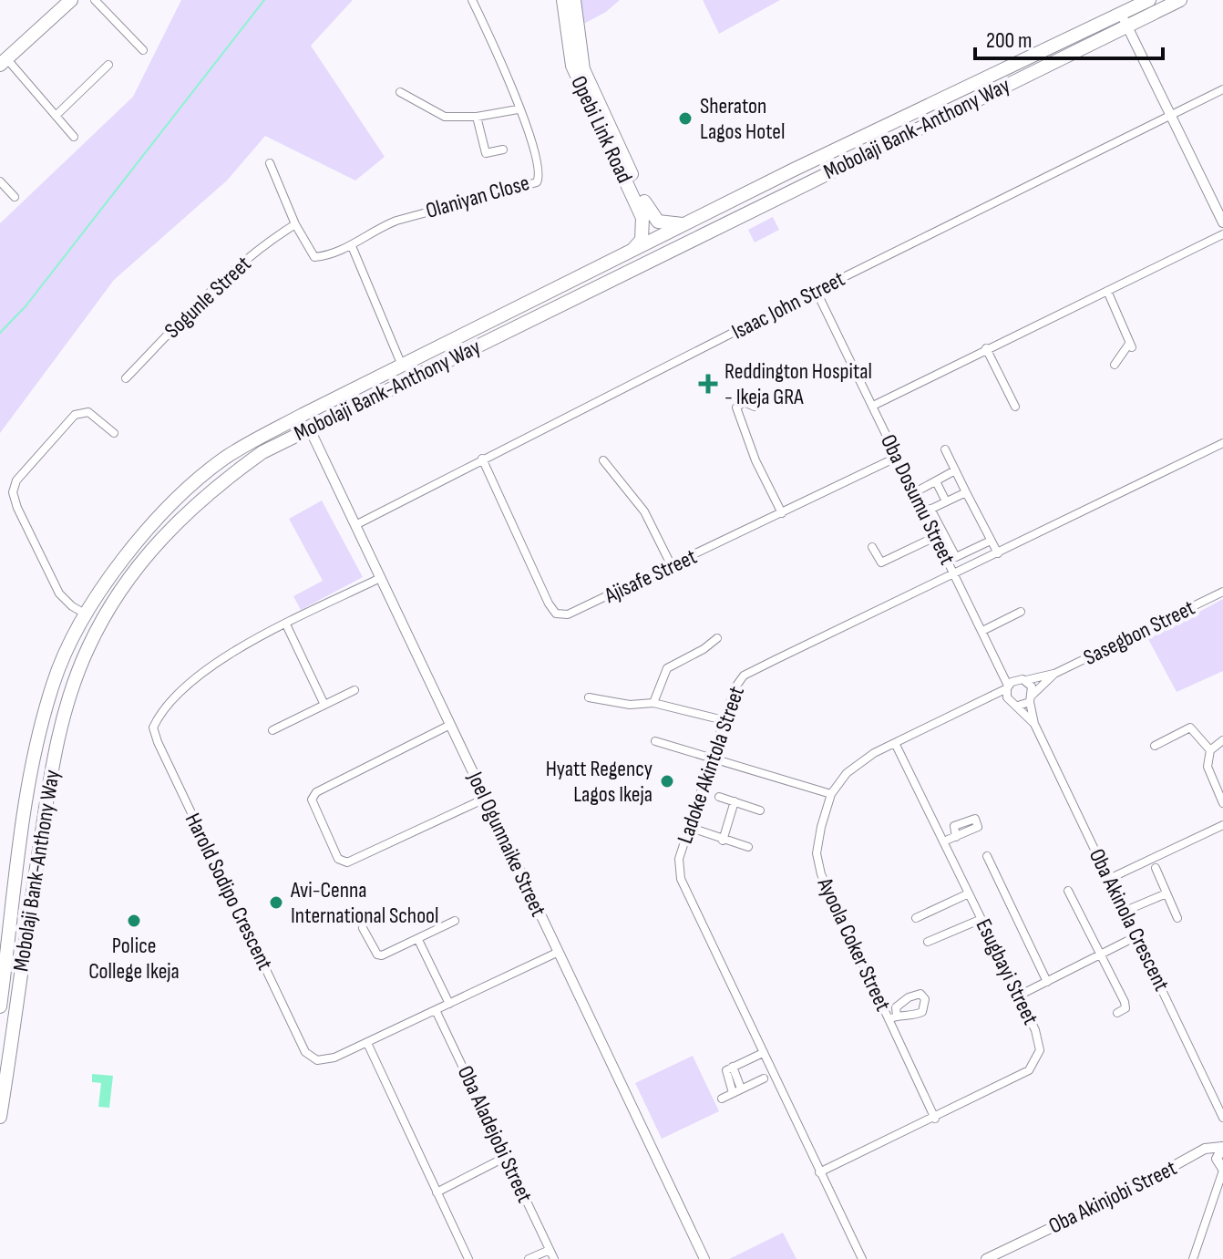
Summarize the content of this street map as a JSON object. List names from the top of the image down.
{
  "streets": {
    "main road": ["Mobolaji Bank-Anthony Way", "Opebi Link Road"],
    "street": [
      "Olaniyan Close",
      "Sogunle Street",
      "Isaac John Street",
      "Oba Dosumu Street",
      "Ajisafe Street",
      "Sasegbon Street",
      "Ladoke Akintola Street",
      "Joel Ogunnaike Street",
      "Harold Sodipo Crescent",
      "Oba Akinola Crescent",
      "Ayoola Coker Street",
      "Esugbayi Street",
      "Oba Aladejobi Street",
      "Oba Akinjobi Street"
    ]
  },
  "crossings": [
    ["Mobolaji Bank-Anthony Way", "Opebi Link Road"],
    ["Mobolaji Bank-Anthony Way", "Joel Ogunnaike Street"],
    ["Isaac John Street", "Oba Dosumu Street"],
    ["Isaac John Street", "Ajisafe Street"],
    ["Isaac John Street", "Joel Ogunnaike Street"],
    ["Oba Dosumu Street", "Ajisafe Street"],
    ["Oba Dosumu Street", "Sasegbon Street"],
    ["Oba Dosumu Street", "Ladoke Akintola Street"],
    ["Oba Dosumu Street", "Ayoola Coker Street"],
    ["Sasegbon Street", "Ayoola Coker Street"],
    ["Ladoke Akintola Street", "Esugbayi Street"],
    ["Joel Ogunnaike Street", "Harold Sodipo Crescent"],
    ["Harold Sodipo Crescent", "Oba Aladejobi Street"],
    ["Ayoola Coker Street", "Esugbayi Street"]
  ],
  "places": {
    "other": [
      "Sheraton Lagos Hotel",
      "Hyatt Regency Lagos Ikeja",
      "Avi-Cenna International School",
      "Police College Ikeja"
    ],
    "health": ["Reddington Hospital - Ikeja GRA"]
  },
  "scale_bar": "200 m"
}
